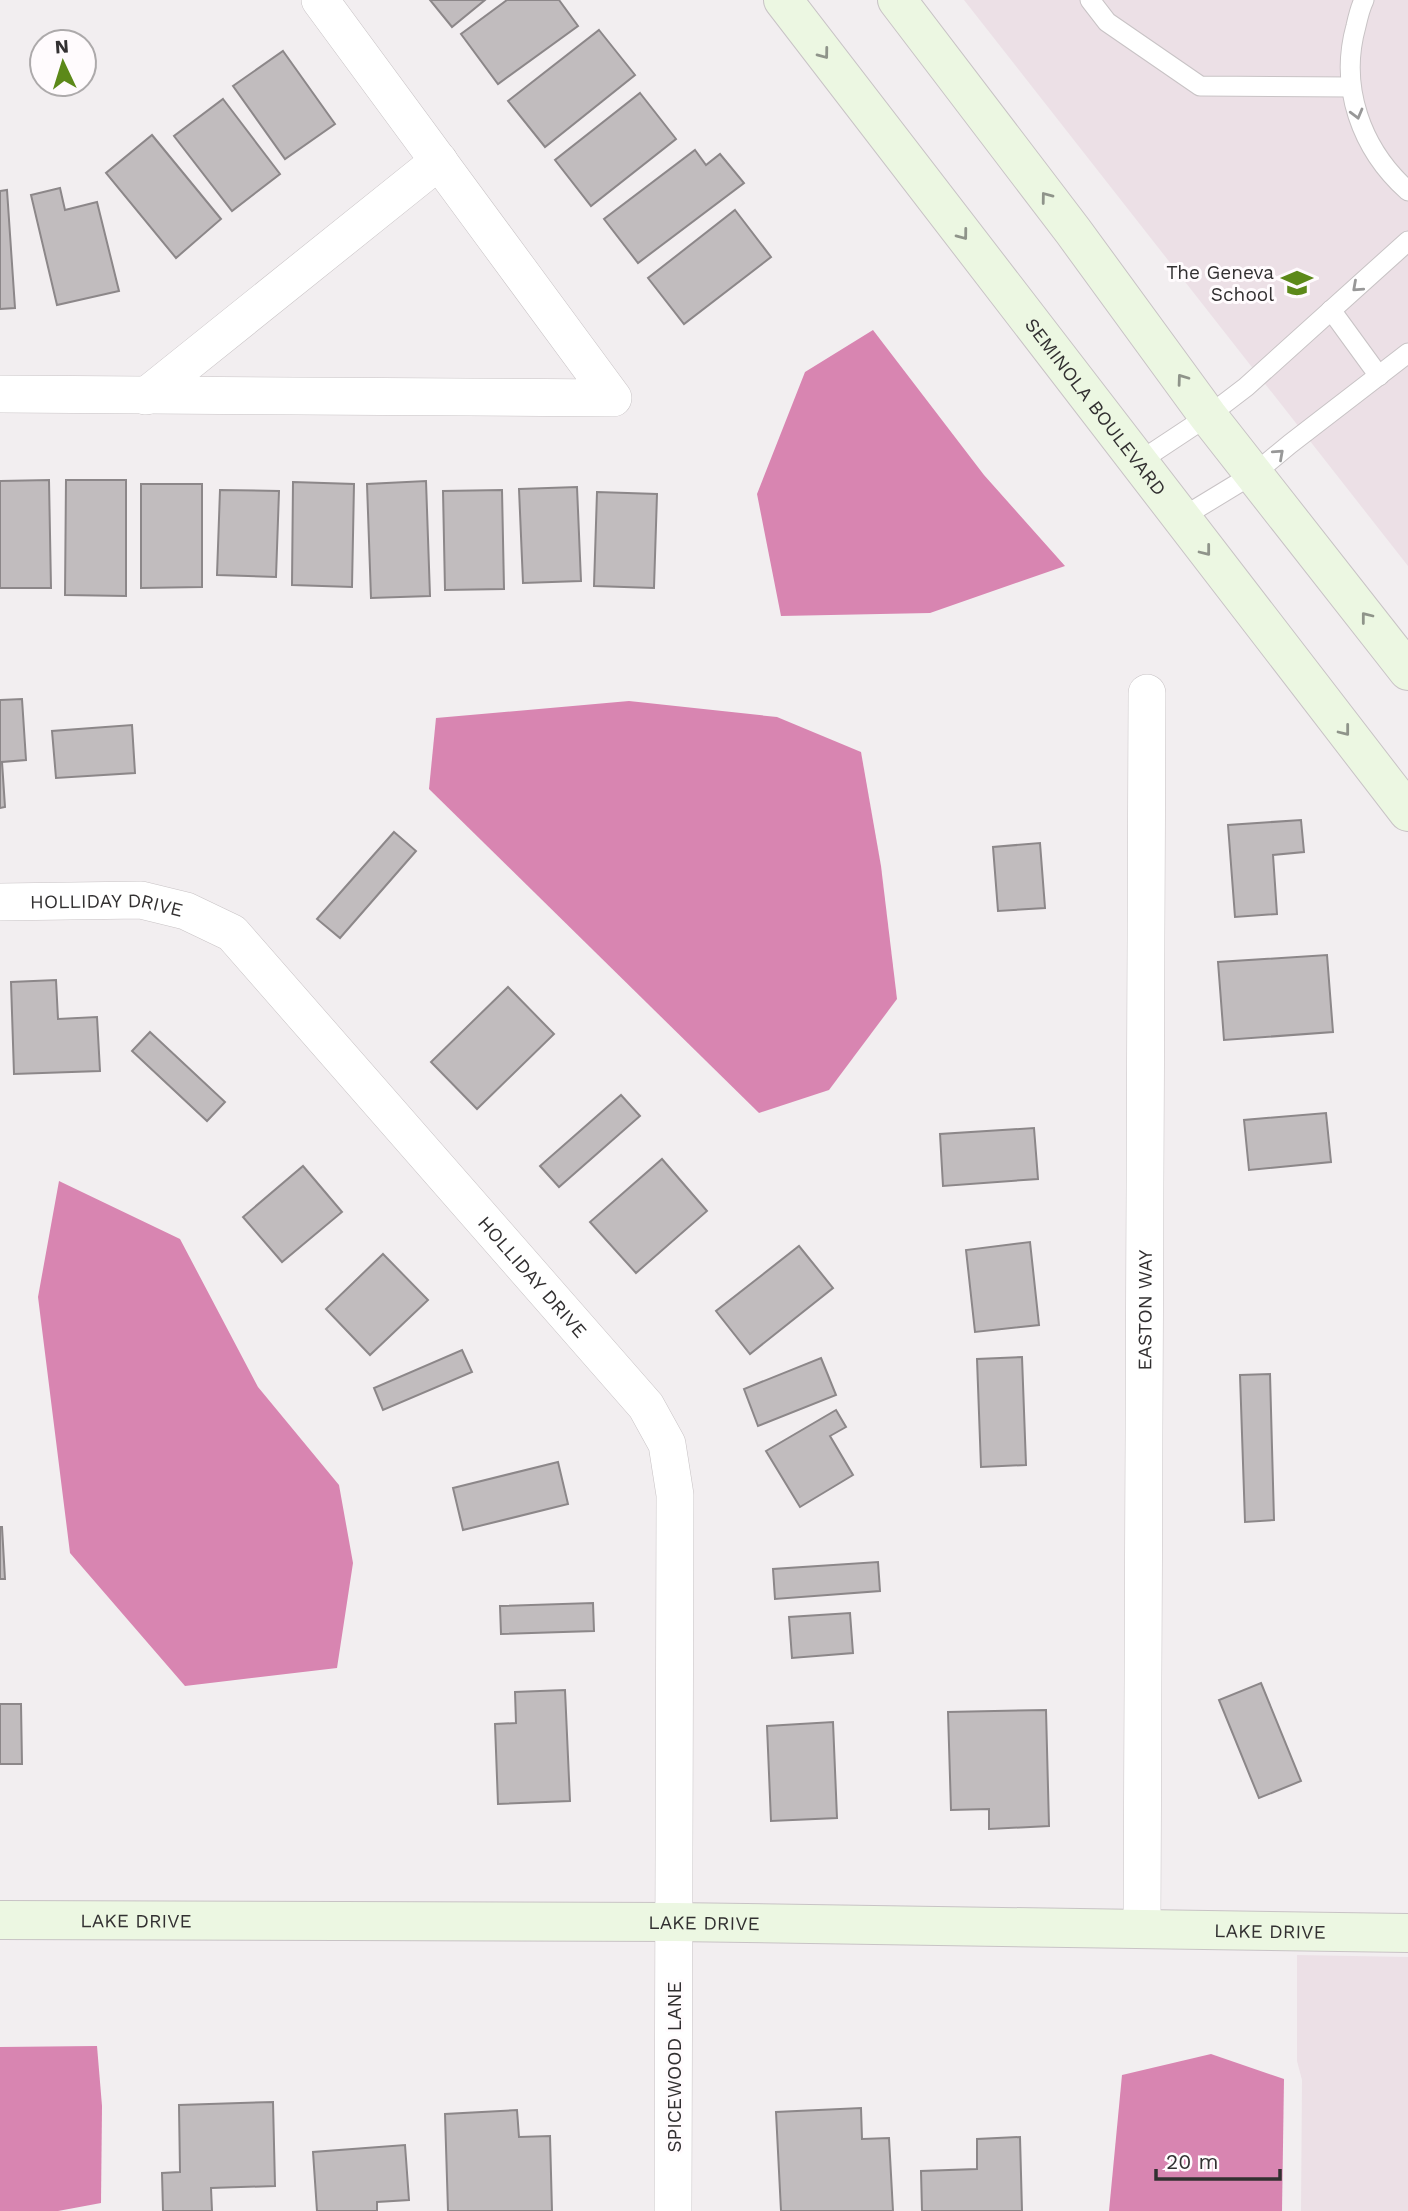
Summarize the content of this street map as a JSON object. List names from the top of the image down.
{
  "streets": {
    "main road": ["SEMINOLA BOULEVARD", "LAKE DRIVE"],
    "street": ["HOLLIDAY DRIVE", "EASTON WAY", "SPICEWOOD LANE"]
  },
  "crossings": [
    ["HOLLIDAY DRIVE", "LAKE DRIVE"],
    ["HOLLIDAY DRIVE", "SPICEWOOD LANE"],
    ["EASTON WAY", "LAKE DRIVE"],
    ["LAKE DRIVE", "SPICEWOOD LANE"]
  ],
  "places": {
    "school or university": ["The Geneva School"]
  },
  "scale_bar": "20 m",
  "north": "top"
}
